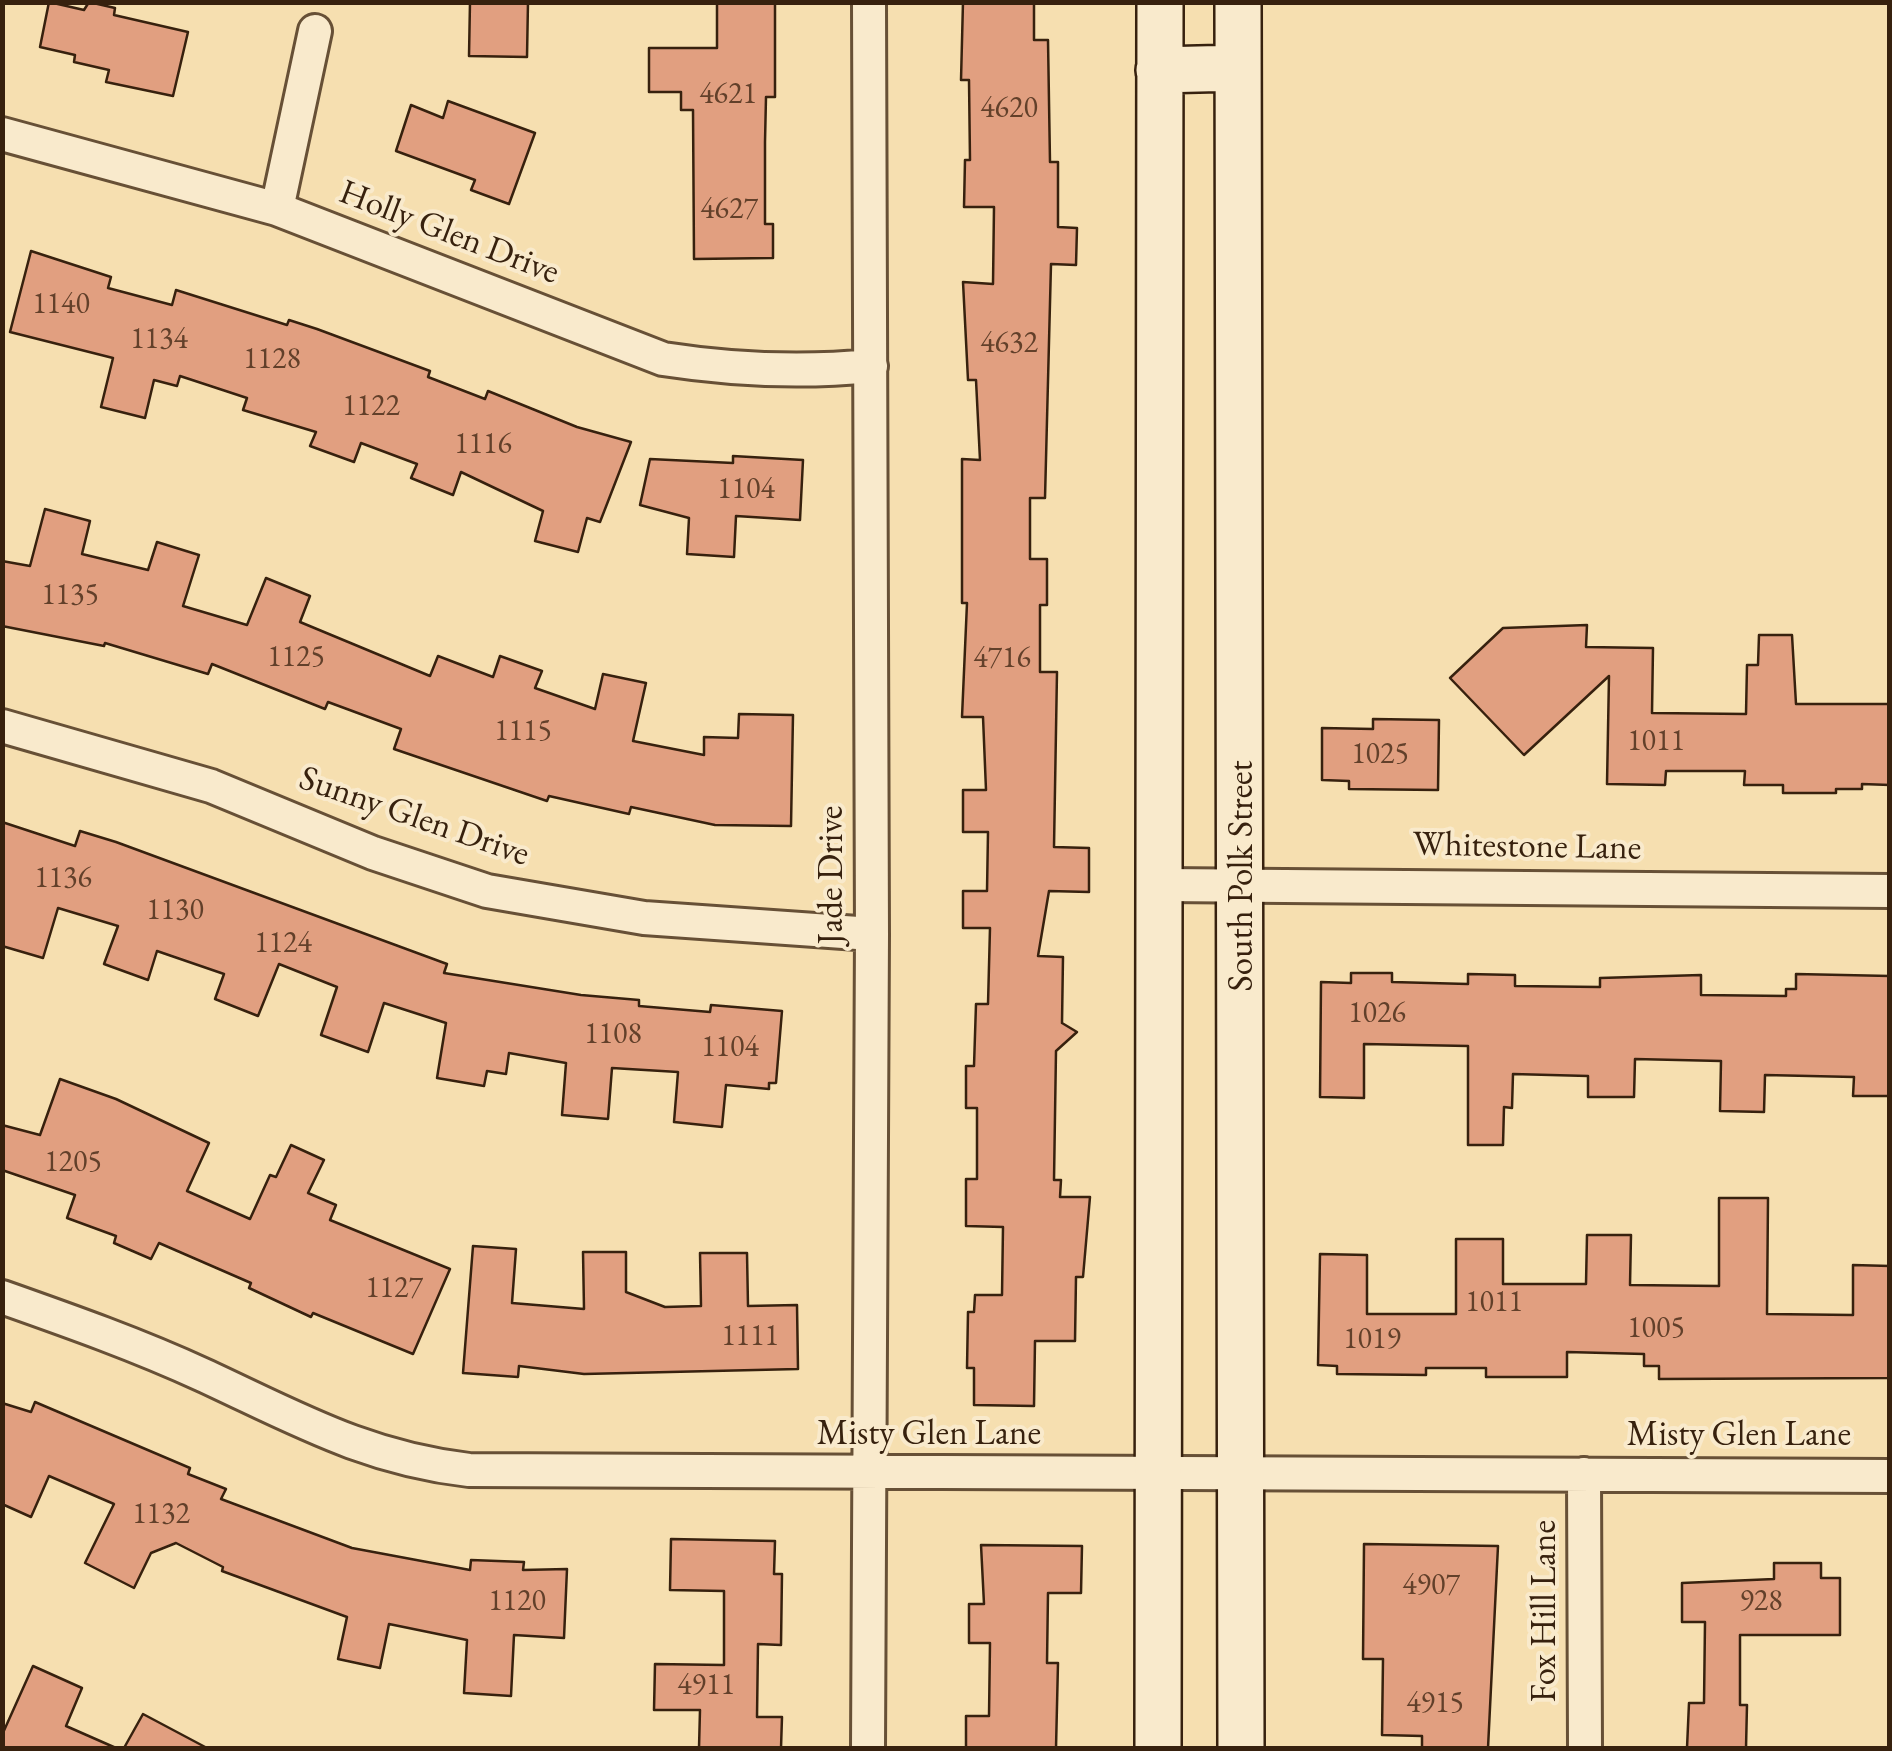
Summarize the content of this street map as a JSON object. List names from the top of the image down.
{
  "streets": {
    "main road": ["South Polk Street"],
    "street": [
      "Holly Glen Drive",
      "Sunny Glen Drive",
      "Whitestone Lane",
      "Jade Drive",
      "Misty Glen Lane",
      "Fox Hill Lane"
    ]
  },
  "crossings": [
    ["Holly Glen Drive", "Jade Drive"],
    ["Sunny Glen Drive", "Jade Drive"],
    ["Whitestone Lane", "South Polk Street"],
    ["Jade Drive", "Misty Glen Lane"],
    ["South Polk Street", "Misty Glen Lane"],
    ["Misty Glen Lane", "Fox Hill Lane"]
  ],
  "house_numbers": [
    "4621",
    "4620",
    "4627",
    "1140",
    "1134",
    "4632",
    "1128",
    "1122",
    "1116",
    "1104",
    "1135",
    "1125",
    "4716",
    "1115",
    "1011",
    "1025",
    "1136",
    "1130",
    "1124",
    "1026",
    "1108",
    "1104",
    "1205",
    "1127",
    "1011",
    "1005",
    "1111",
    "1019",
    "1132",
    "4907",
    "1120",
    "928",
    "4911",
    "4915"
  ]
}
